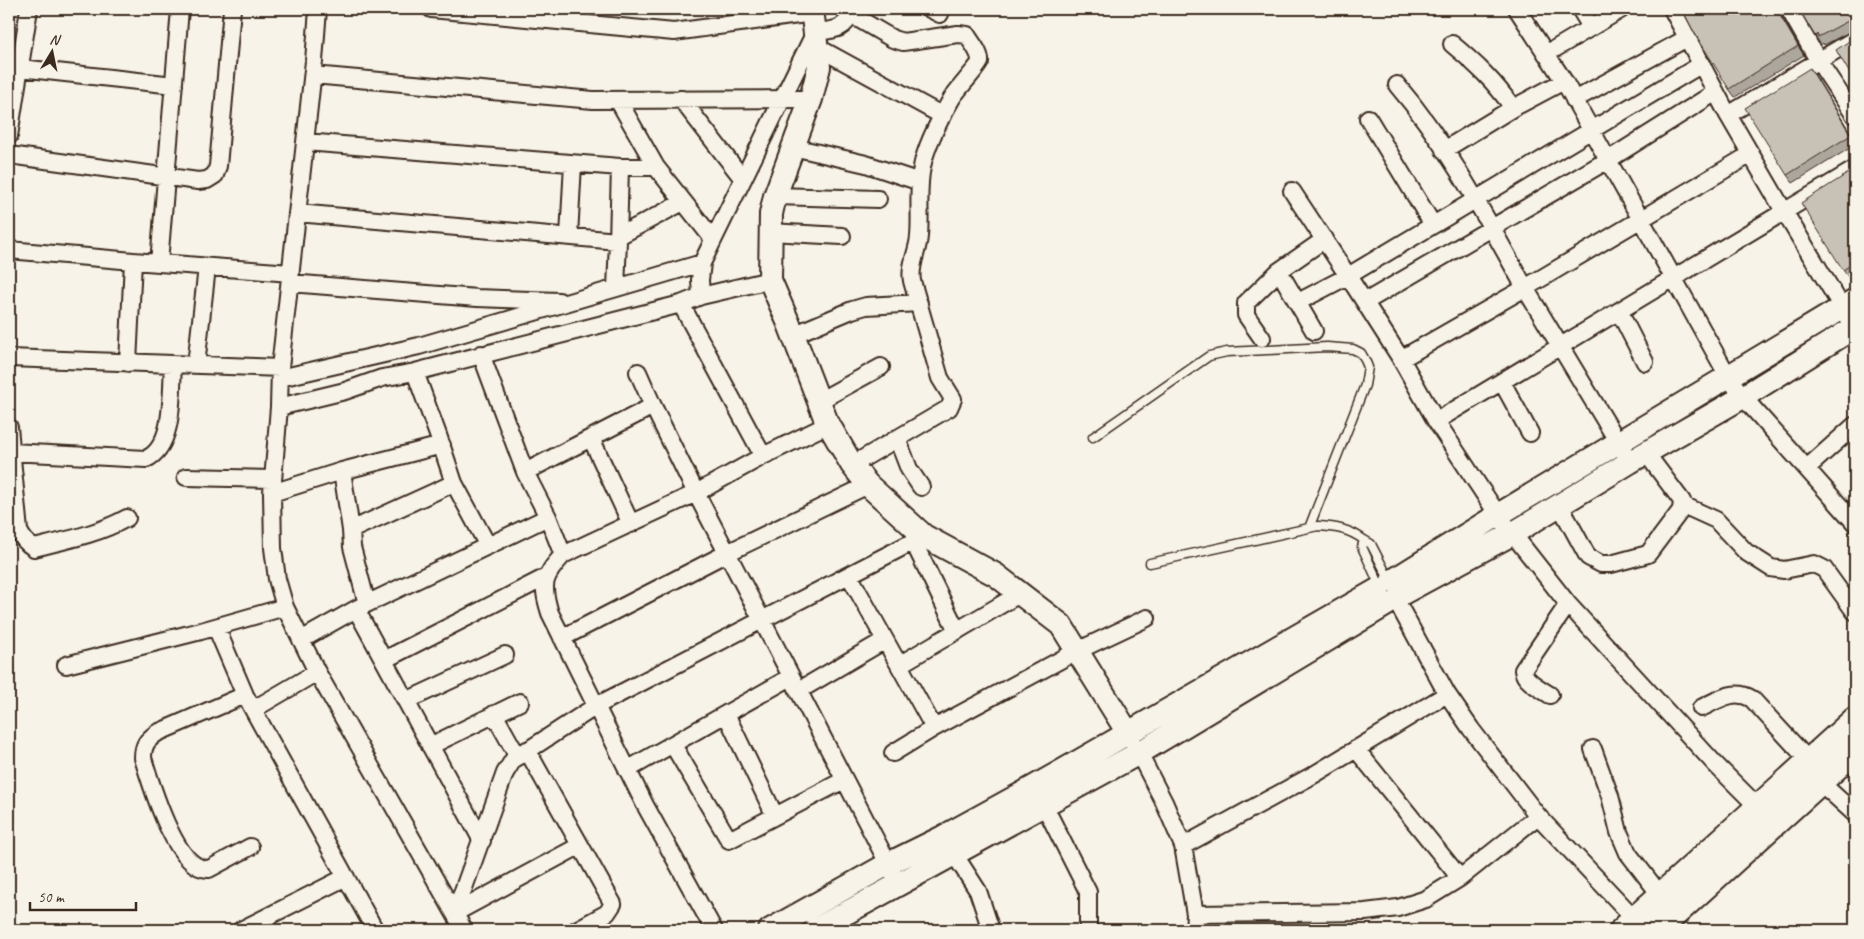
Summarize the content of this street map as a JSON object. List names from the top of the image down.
{
  "scale_bar": "50 m",
  "north": "top"
}
